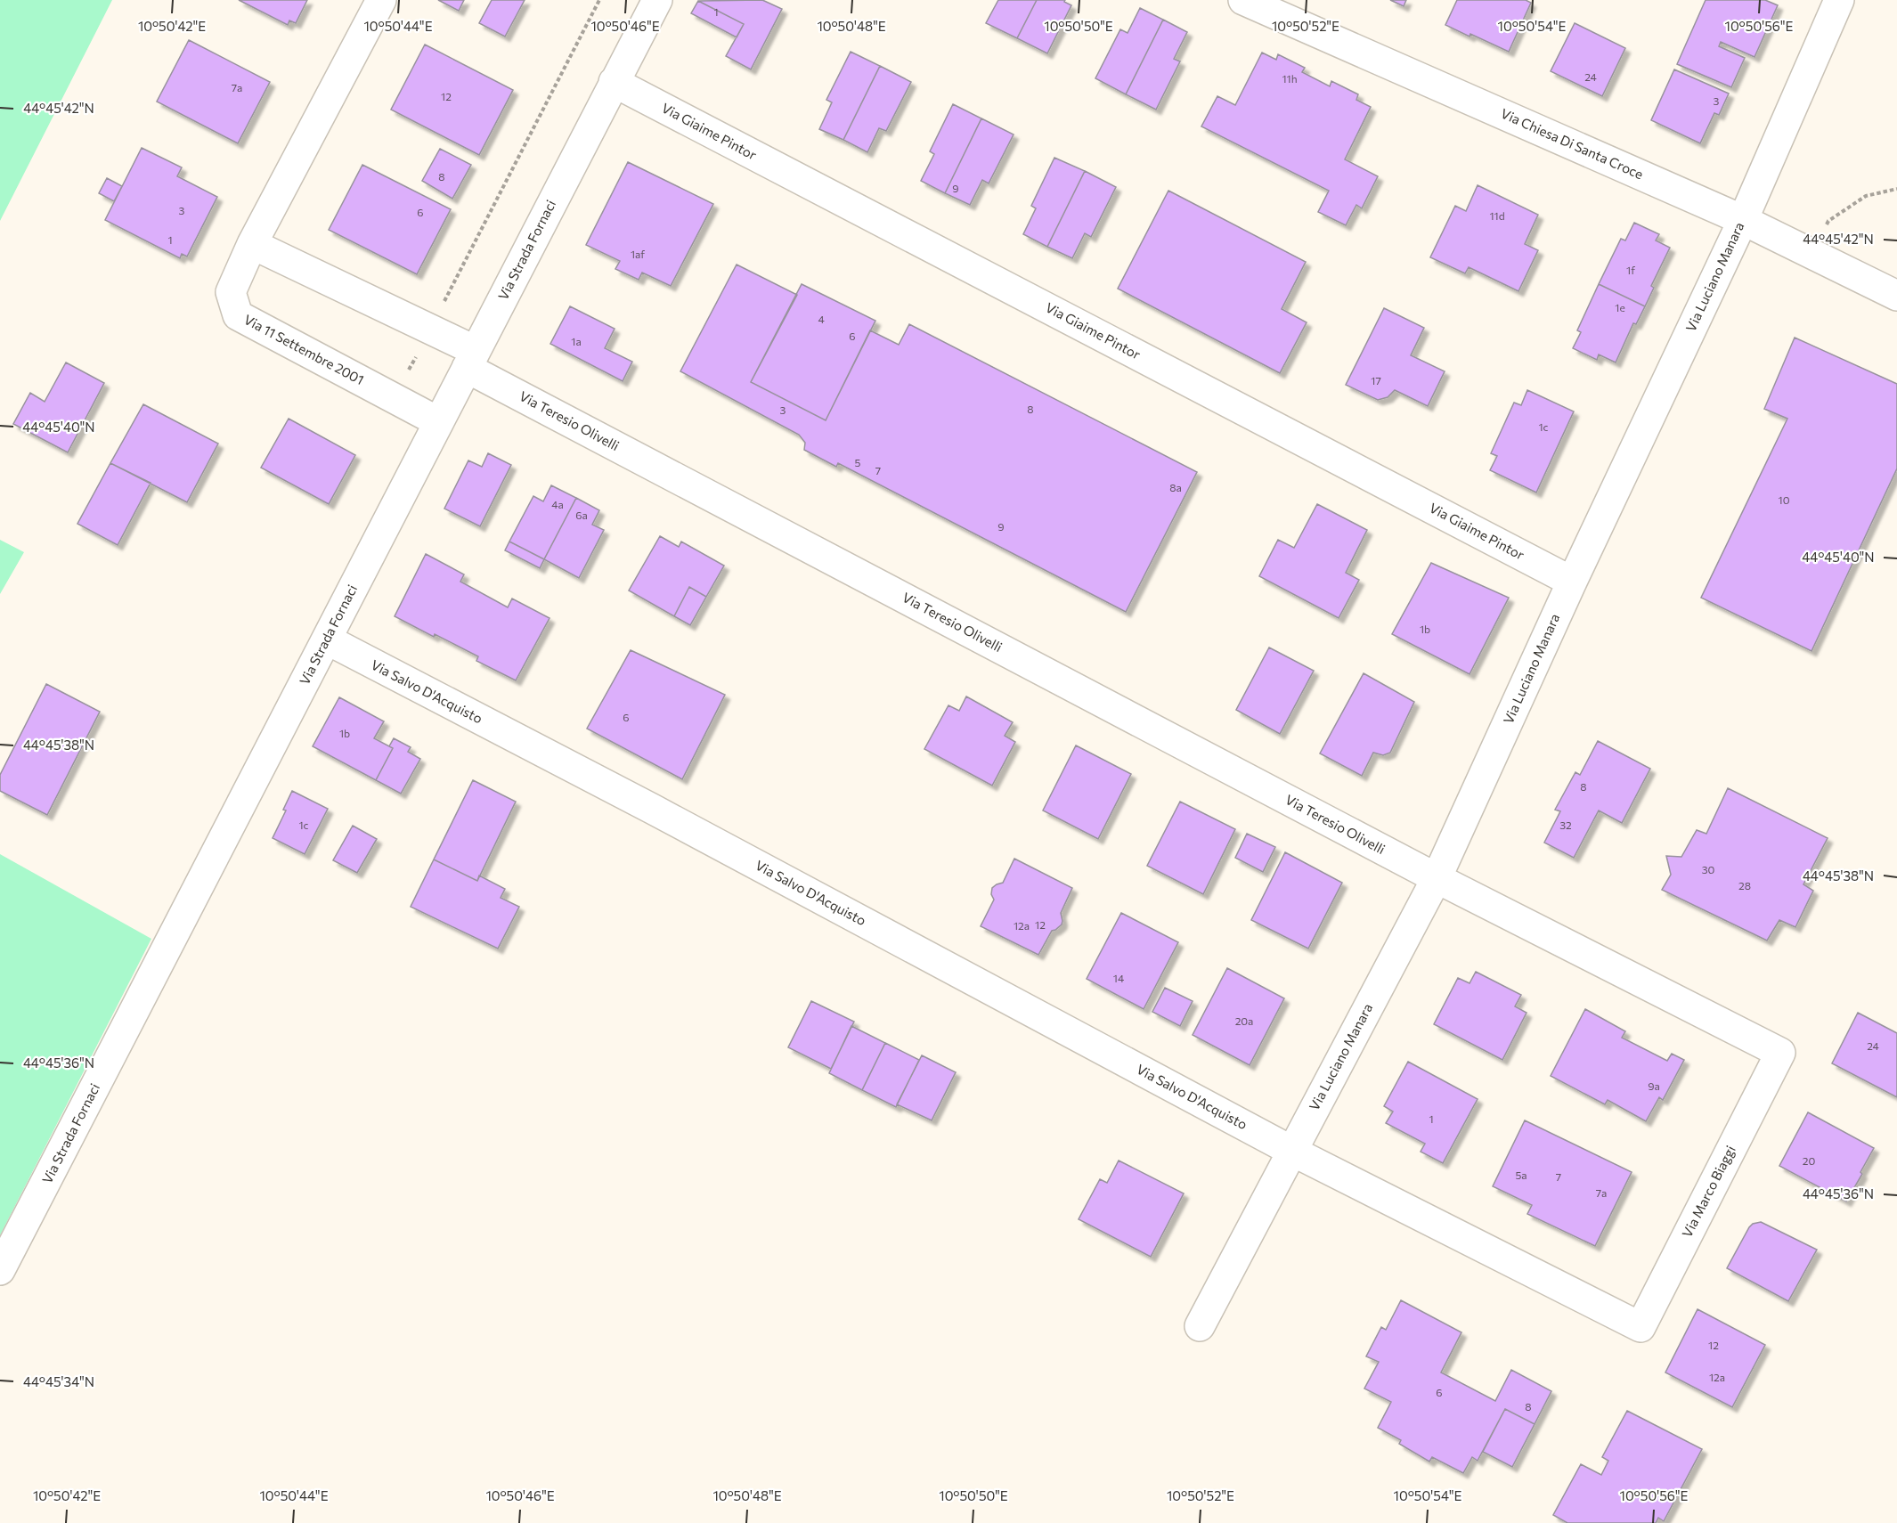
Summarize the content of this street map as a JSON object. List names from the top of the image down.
{
  "streets": {
    "street": [
      "Via Giaime Pintor",
      "Via Chiesa Di Santa Croce",
      "Via Strada Fornaci",
      "Via Luciano Manara",
      "Via 11 Settembre 2001",
      "Via Teresio Olivelli",
      "Via Salvo D'Acquisto",
      "Via Marco Biaggi"
    ]
  },
  "crossings": [
    ["Via Giaime Pintor", "Via Strada Fornaci"],
    ["Via Giaime Pintor", "Via Luciano Manara"],
    ["Via Chiesa Di Santa Croce", "Via Luciano Manara"],
    ["Via Strada Fornaci", "Via 11 Settembre 2001"],
    ["Via Strada Fornaci", "Via Teresio Olivelli"],
    ["Via Strada Fornaci", "Via Salvo D'Acquisto"],
    ["Via Luciano Manara", "Via Teresio Olivelli"],
    ["Via Luciano Manara", "Via Salvo D'Acquisto"],
    ["Via Luciano Manara", "Via Marco Biaggi"],
    ["Via Teresio Olivelli", "Via Marco Biaggi"],
    ["Via Salvo D'Acquisto", "Via Marco Biaggi"]
  ],
  "house_numbers": [
    "1",
    "24",
    "11h",
    "7a",
    "12",
    "3",
    "8",
    "9",
    "3",
    "6",
    "11d",
    "1",
    "1af",
    "1f",
    "1e",
    "4",
    "6",
    "1a",
    "17",
    "8",
    "3",
    "1c",
    "5",
    "7",
    "8a",
    "10",
    "4a",
    "6a",
    "9",
    "1b",
    "6",
    "1b",
    "8",
    "1c",
    "32",
    "30",
    "28",
    "12",
    "12a",
    "14",
    "20a",
    "24",
    "9a",
    "1",
    "20",
    "5a",
    "7",
    "7a",
    "12",
    "12a",
    "6",
    "8"
  ],
  "coordinates": [
    "10°50'42\"E",
    "10°50'44\"E",
    "10°50'46\"E",
    "10°50'48\"E",
    "10°50'50\"E",
    "10°50'52\"E",
    "10°50'54\"E",
    "10°50'56\"E",
    "44°45'42\"N",
    "44°45'40\"N",
    "44°45'38\"N",
    "44°45'36\"N",
    "44°45'34\"N"
  ]
}
